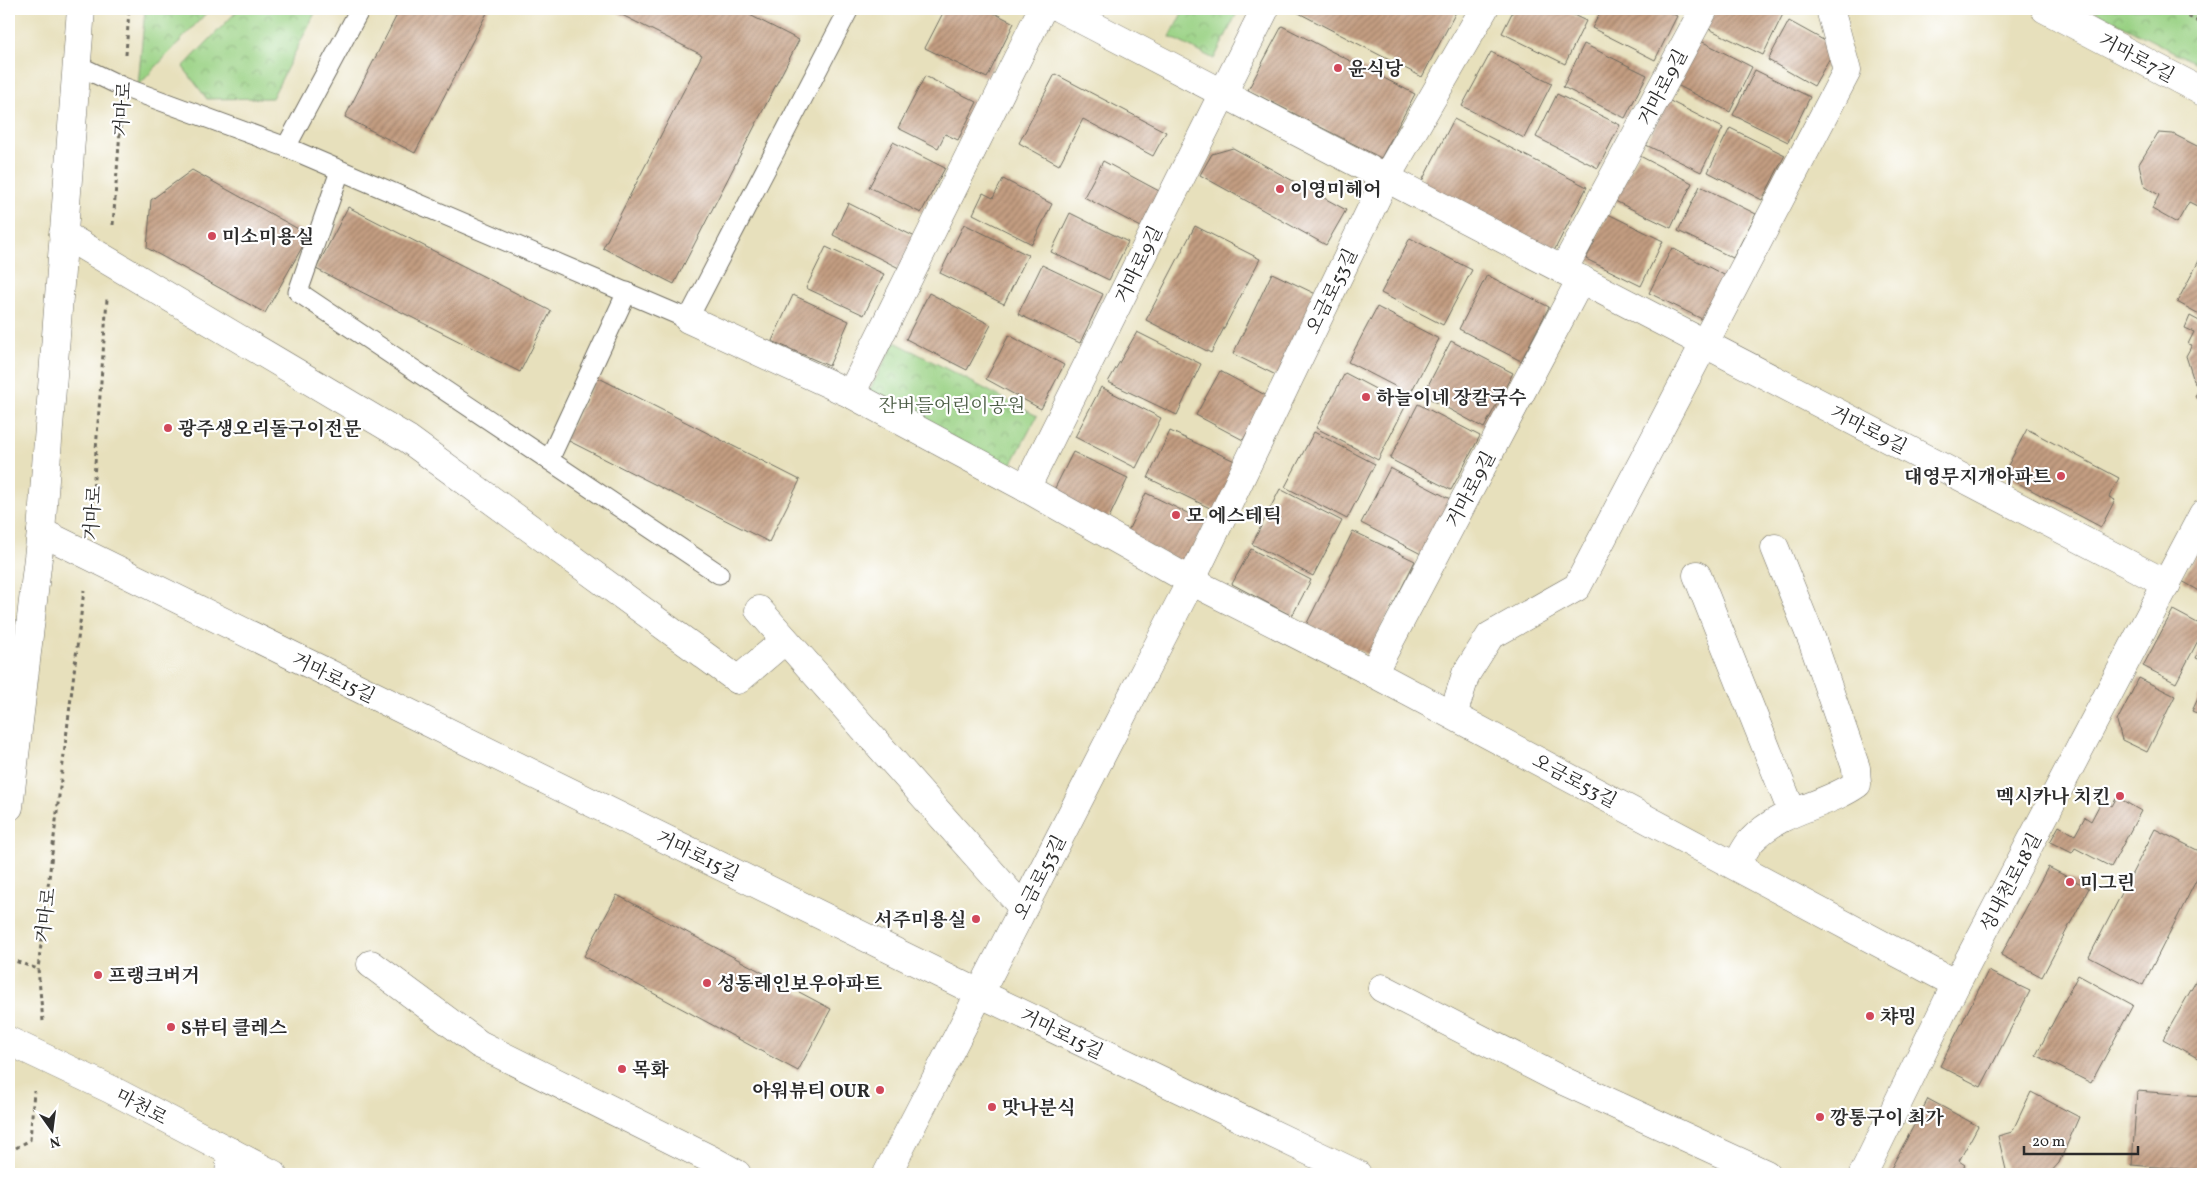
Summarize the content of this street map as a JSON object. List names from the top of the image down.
{
  "streets": {
    "street": [
      "거마로7길",
      "거마로9길",
      "오금로53길",
      "거마로15길",
      "성내천로18길",
      "마천로"
    ],
    "path": ["거마로"]
  },
  "crossings": [
    ["거마로9길", "오금로53길"],
    ["거마로9길", "성내천로18길"],
    ["거마로", "거마로15길"],
    ["오금로53길", "거마로15길"],
    ["오금로53길", "성내천로18길"]
  ],
  "parks": ["잔버들어린이공원"],
  "places": [
    "윤식당",
    "이영미헤어",
    "미소미용실",
    "하늘이네 장칼국수",
    "광주생오리돌구이전문",
    "대영무지개아파트",
    "모 에스테틱",
    "멕시카나 치킨",
    "미그린",
    "서주미용실",
    "프랭크버거",
    "성동레인보우아파트",
    "챠밍",
    "S뷰티 클레스",
    "목화",
    "아워뷰티 OUR",
    "맛나분식",
    "깡통구이 최가"
  ],
  "scale_bar": "20 m",
  "north": "bottom"
}
